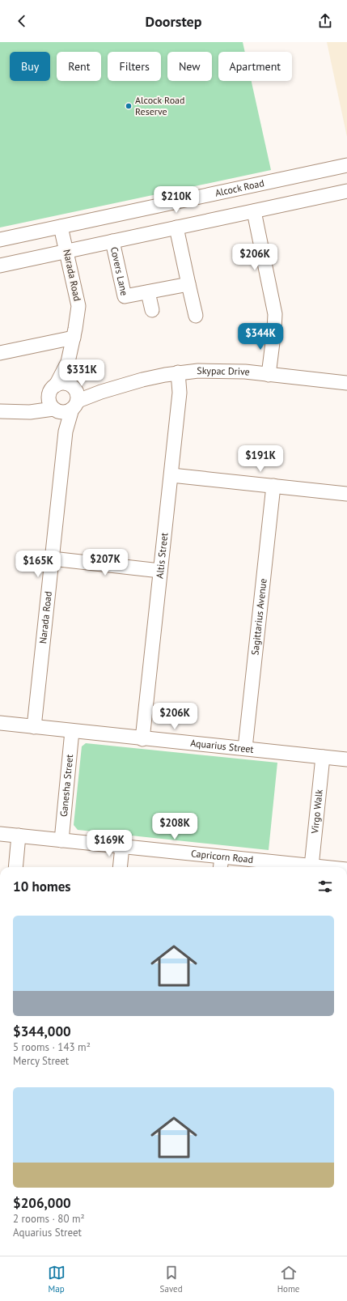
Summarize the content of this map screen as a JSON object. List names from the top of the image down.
{
  "streets": {
    "street": [
      "Alcock Road",
      "Covers Lane",
      "Narada Road",
      "Skypac Drive",
      "Altis Street",
      "Sagittarius Avenue",
      "Aquarius Street",
      "Ganesha Street",
      "Virgo Walk",
      "Capricorn Road"
    ]
  },
  "crossings": [
    ["Alcock Road", "Narada Road"],
    ["Narada Road", "Skypac Drive"],
    ["Narada Road", "Aquarius Street"],
    ["Skypac Drive", "Altis Street"],
    ["Altis Street", "Aquarius Street"],
    ["Sagittarius Avenue", "Aquarius Street"],
    ["Aquarius Street", "Ganesha Street"],
    ["Aquarius Street", "Virgo Walk"],
    ["Ganesha Street", "Capricorn Road"],
    ["Virgo Walk", "Capricorn Road"]
  ],
  "places": ["Alcock Road Reserve"],
  "page": {
    "header": "Doorstep",
    "chip": [
      "Buy",
      "Rent",
      "Filters",
      "New",
      "Apartment"
    ],
    "price": [
      "$210K",
      "$206K",
      "$344K",
      "$331K",
      "$191K",
      "$207K",
      "$165K",
      "$206K",
      "$208K",
      "$169K"
    ],
    "heading": "10 homes",
    "list": [
      {
        "name": "$344,000",
        "note": "5 rooms · 143 m² · Mercy Street"
      },
      {
        "name": "$206,000",
        "note": "2 rooms · 80 m² · Aquarius Street"
      }
    ],
    "tabs": ["Map", "Saved", "Home"]
  }
}
